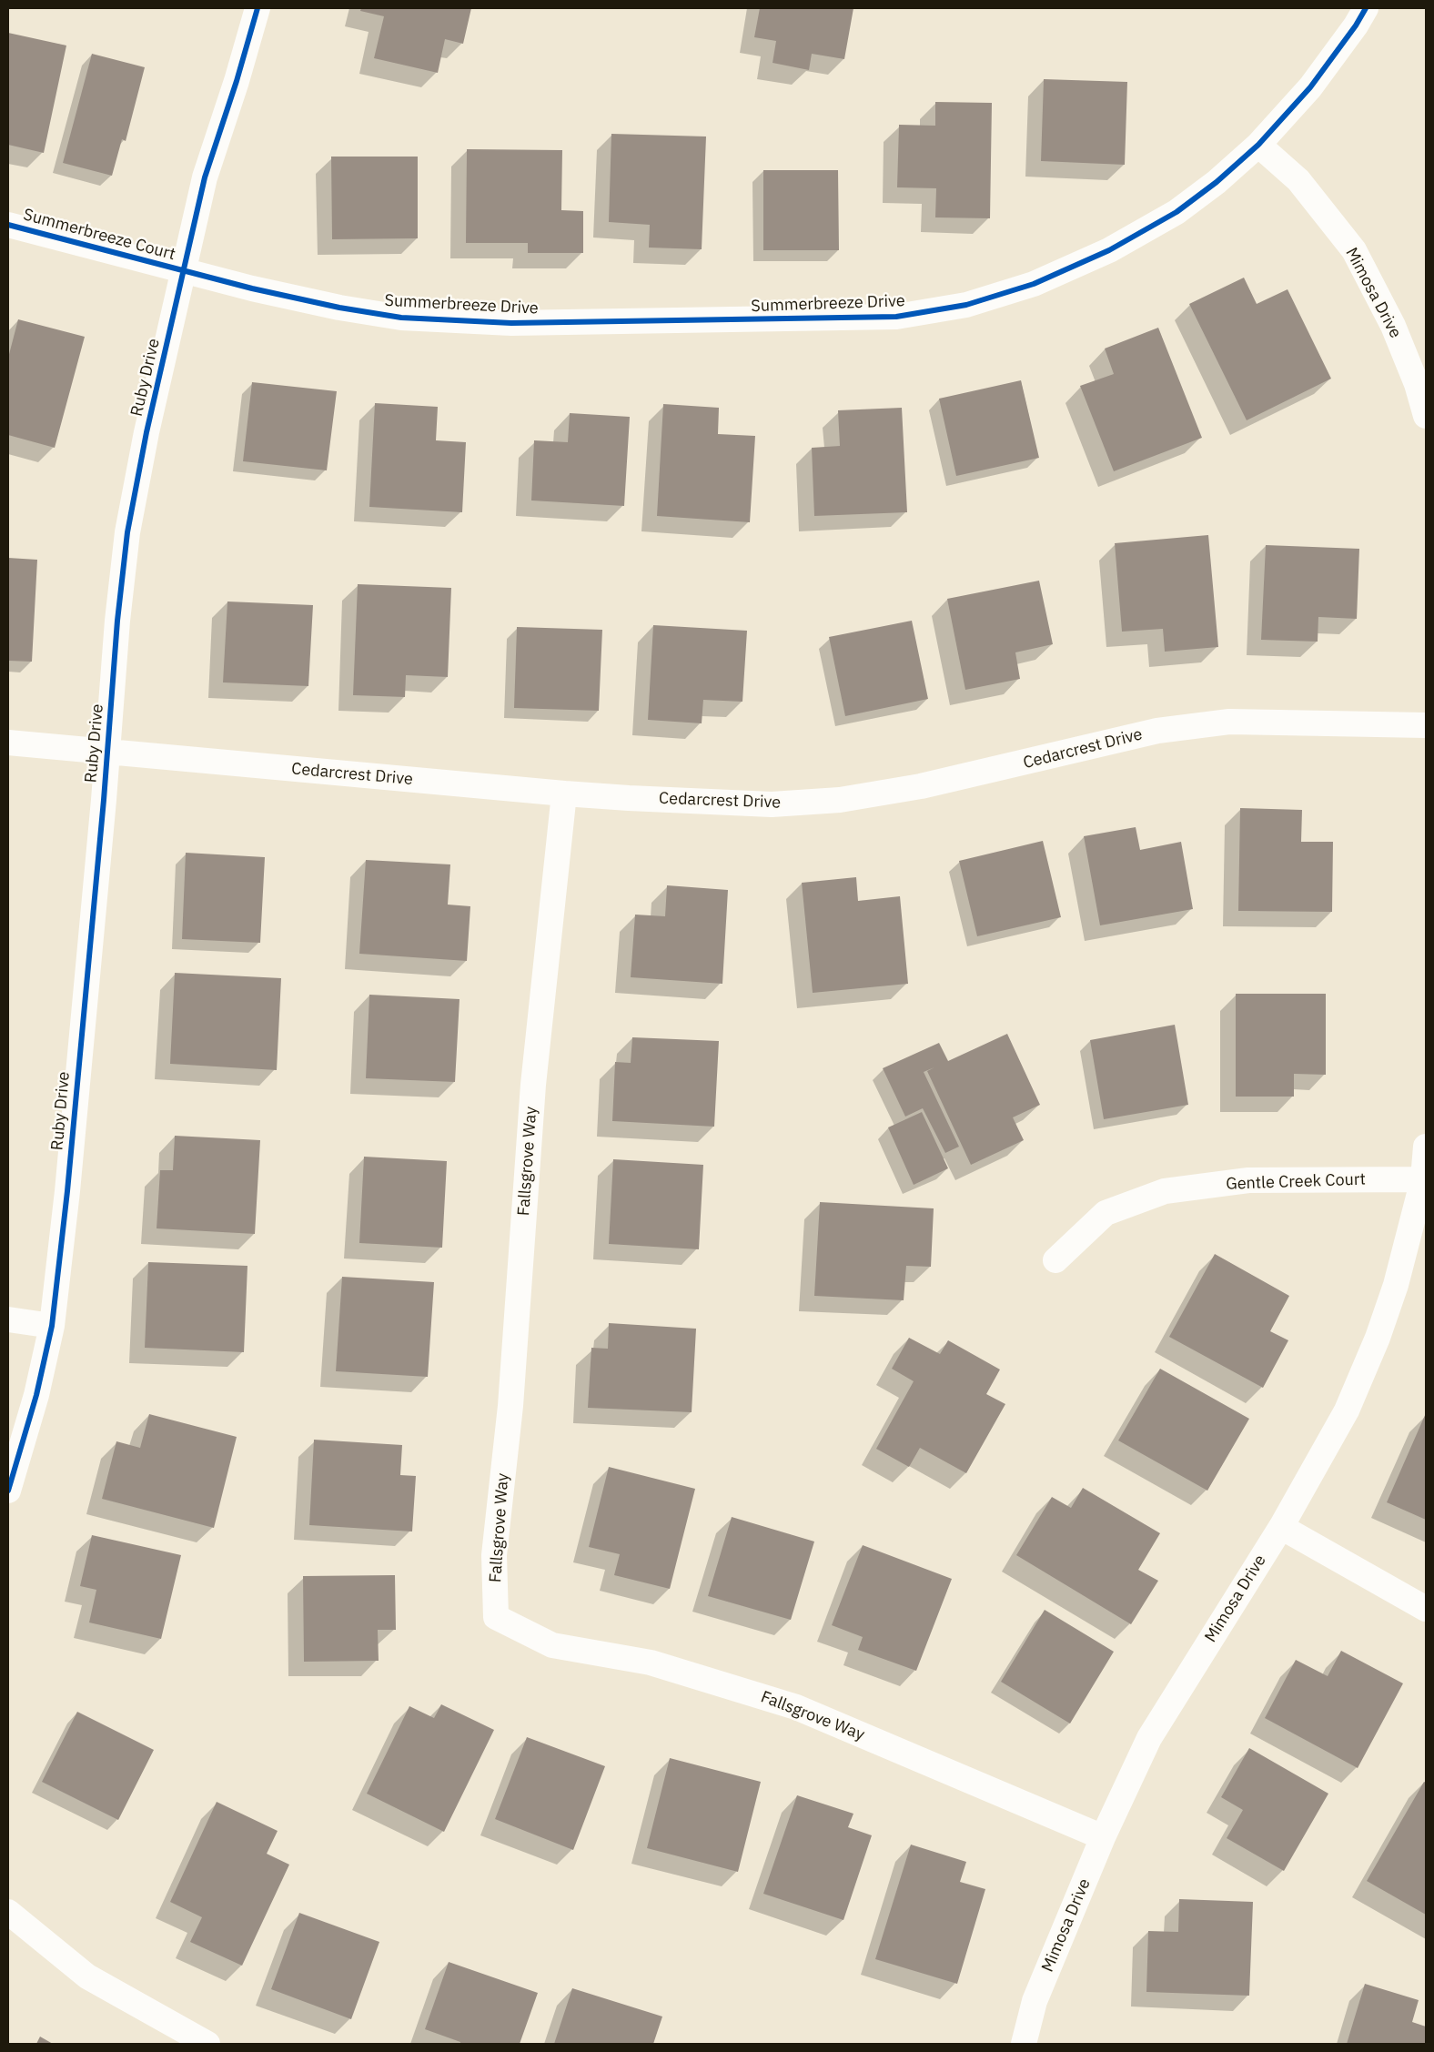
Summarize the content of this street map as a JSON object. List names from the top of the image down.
{
  "streets": {
    "street": [
      "Summerbreeze Court",
      "Mimosa Drive",
      "Summerbreeze Drive",
      "Ruby Drive",
      "Cedarcrest Drive",
      "Fallsgrove Way",
      "Gentle Creek Court"
    ]
  },
  "crossings": [
    ["Summerbreeze Court", "Summerbreeze Drive"],
    ["Summerbreeze Court", "Ruby Drive"],
    ["Mimosa Drive", "Summerbreeze Drive"],
    ["Mimosa Drive", "Fallsgrove Way"],
    ["Mimosa Drive", "Gentle Creek Court"],
    ["Summerbreeze Drive", "Ruby Drive"],
    ["Ruby Drive", "Cedarcrest Drive"],
    ["Cedarcrest Drive", "Fallsgrove Way"]
  ]
}
